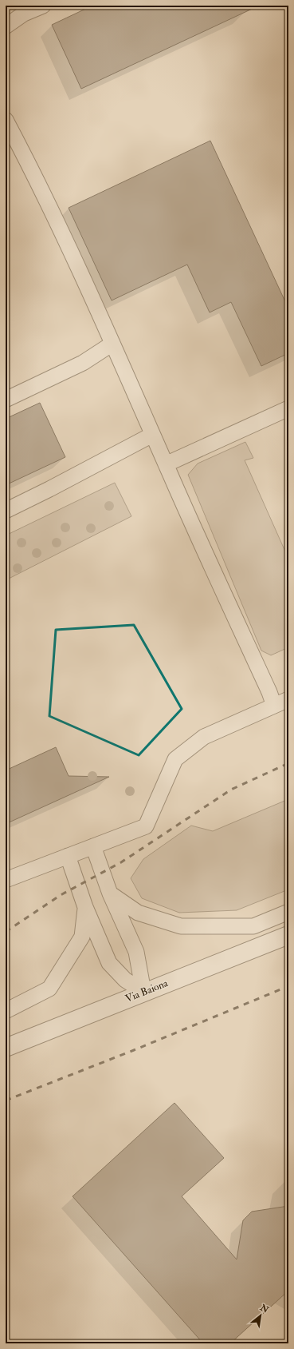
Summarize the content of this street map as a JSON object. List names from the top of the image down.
{
  "streets": {
    "street": ["Via Baiona"]
  },
  "north": "top right"
}
